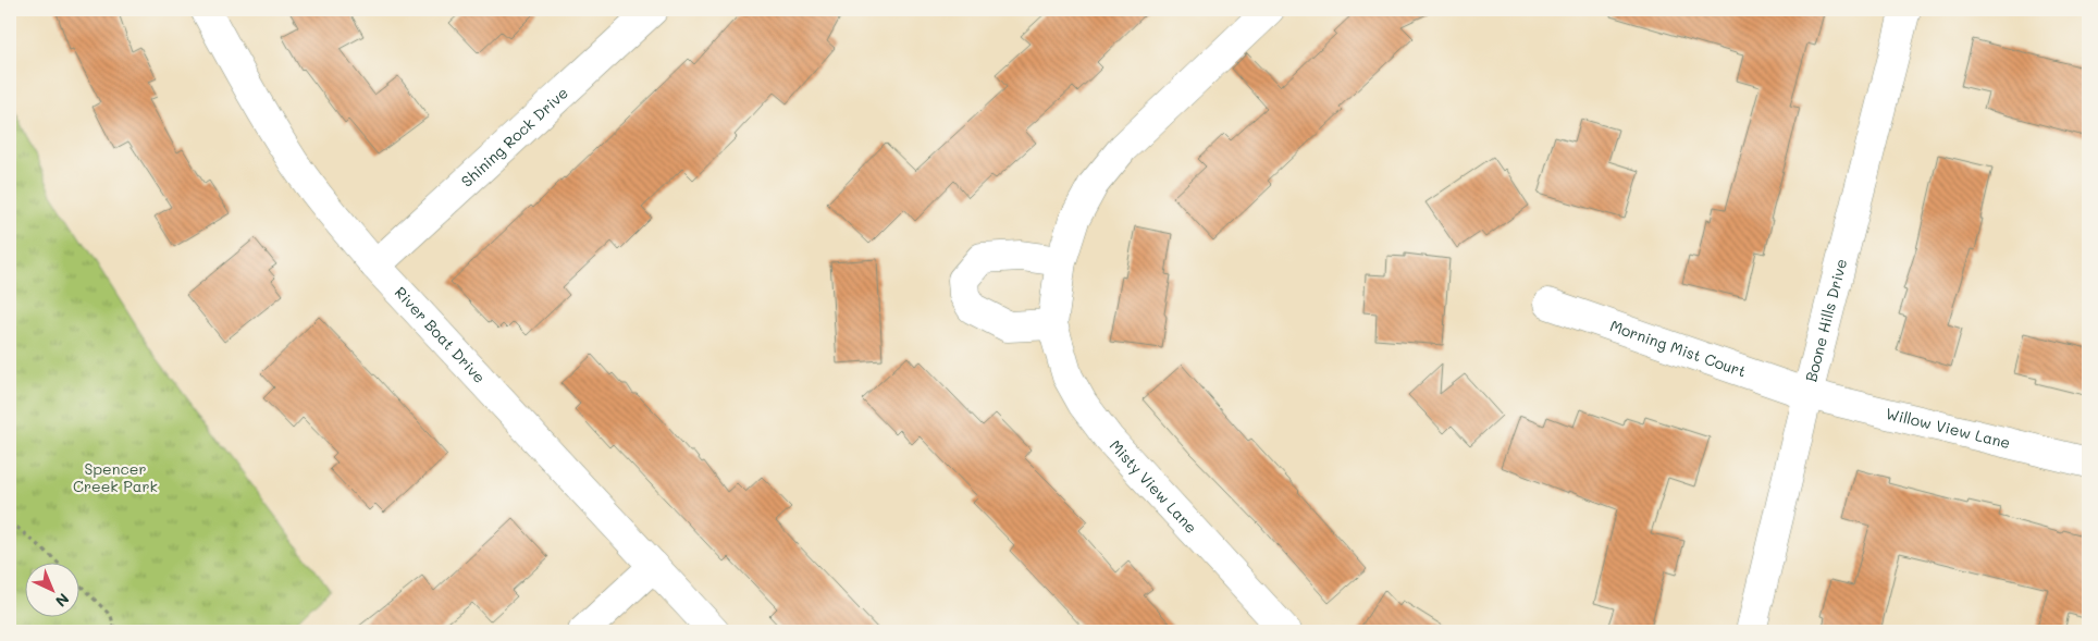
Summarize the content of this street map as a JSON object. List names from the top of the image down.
{
  "streets": {
    "street": [
      "Shining Rock Drive",
      "Boone Hills Drive",
      "River Boat Drive",
      "Morning Mist Court",
      "Willow View Lane",
      "Misty View Lane"
    ]
  },
  "crossings": [
    ["Shining Rock Drive", "River Boat Drive"],
    ["Boone Hills Drive", "Morning Mist Court"],
    ["Boone Hills Drive", "Willow View Lane"],
    ["Morning Mist Court", "Willow View Lane"]
  ],
  "parks": ["Spencer Creek Park"],
  "north": "bottom right"
}
